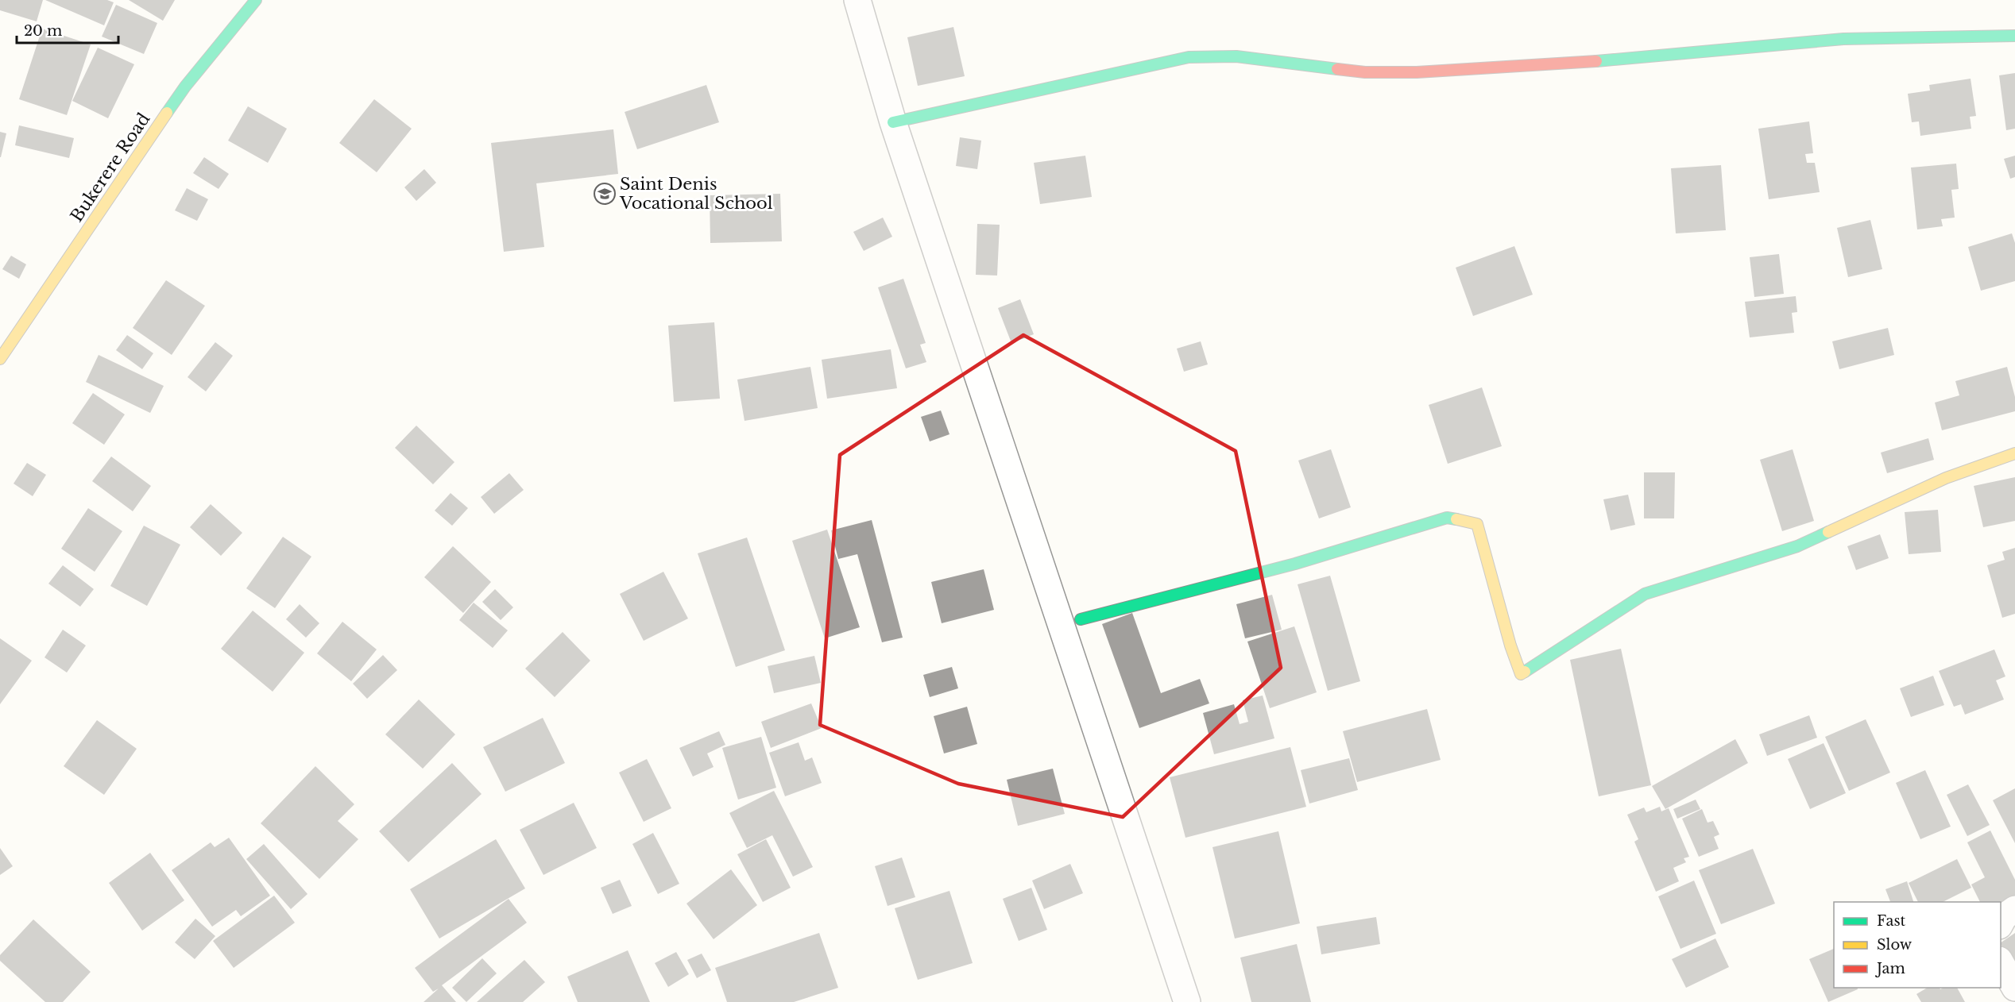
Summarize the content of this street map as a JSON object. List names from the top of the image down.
{
  "streets": {
    "street": ["Bukerere Road"]
  },
  "places": {
    "school or university": ["Saint Denis Vocational School"]
  },
  "legend": ["Fast", "Slow", "Jam"],
  "scale_bar": "20 m"
}
